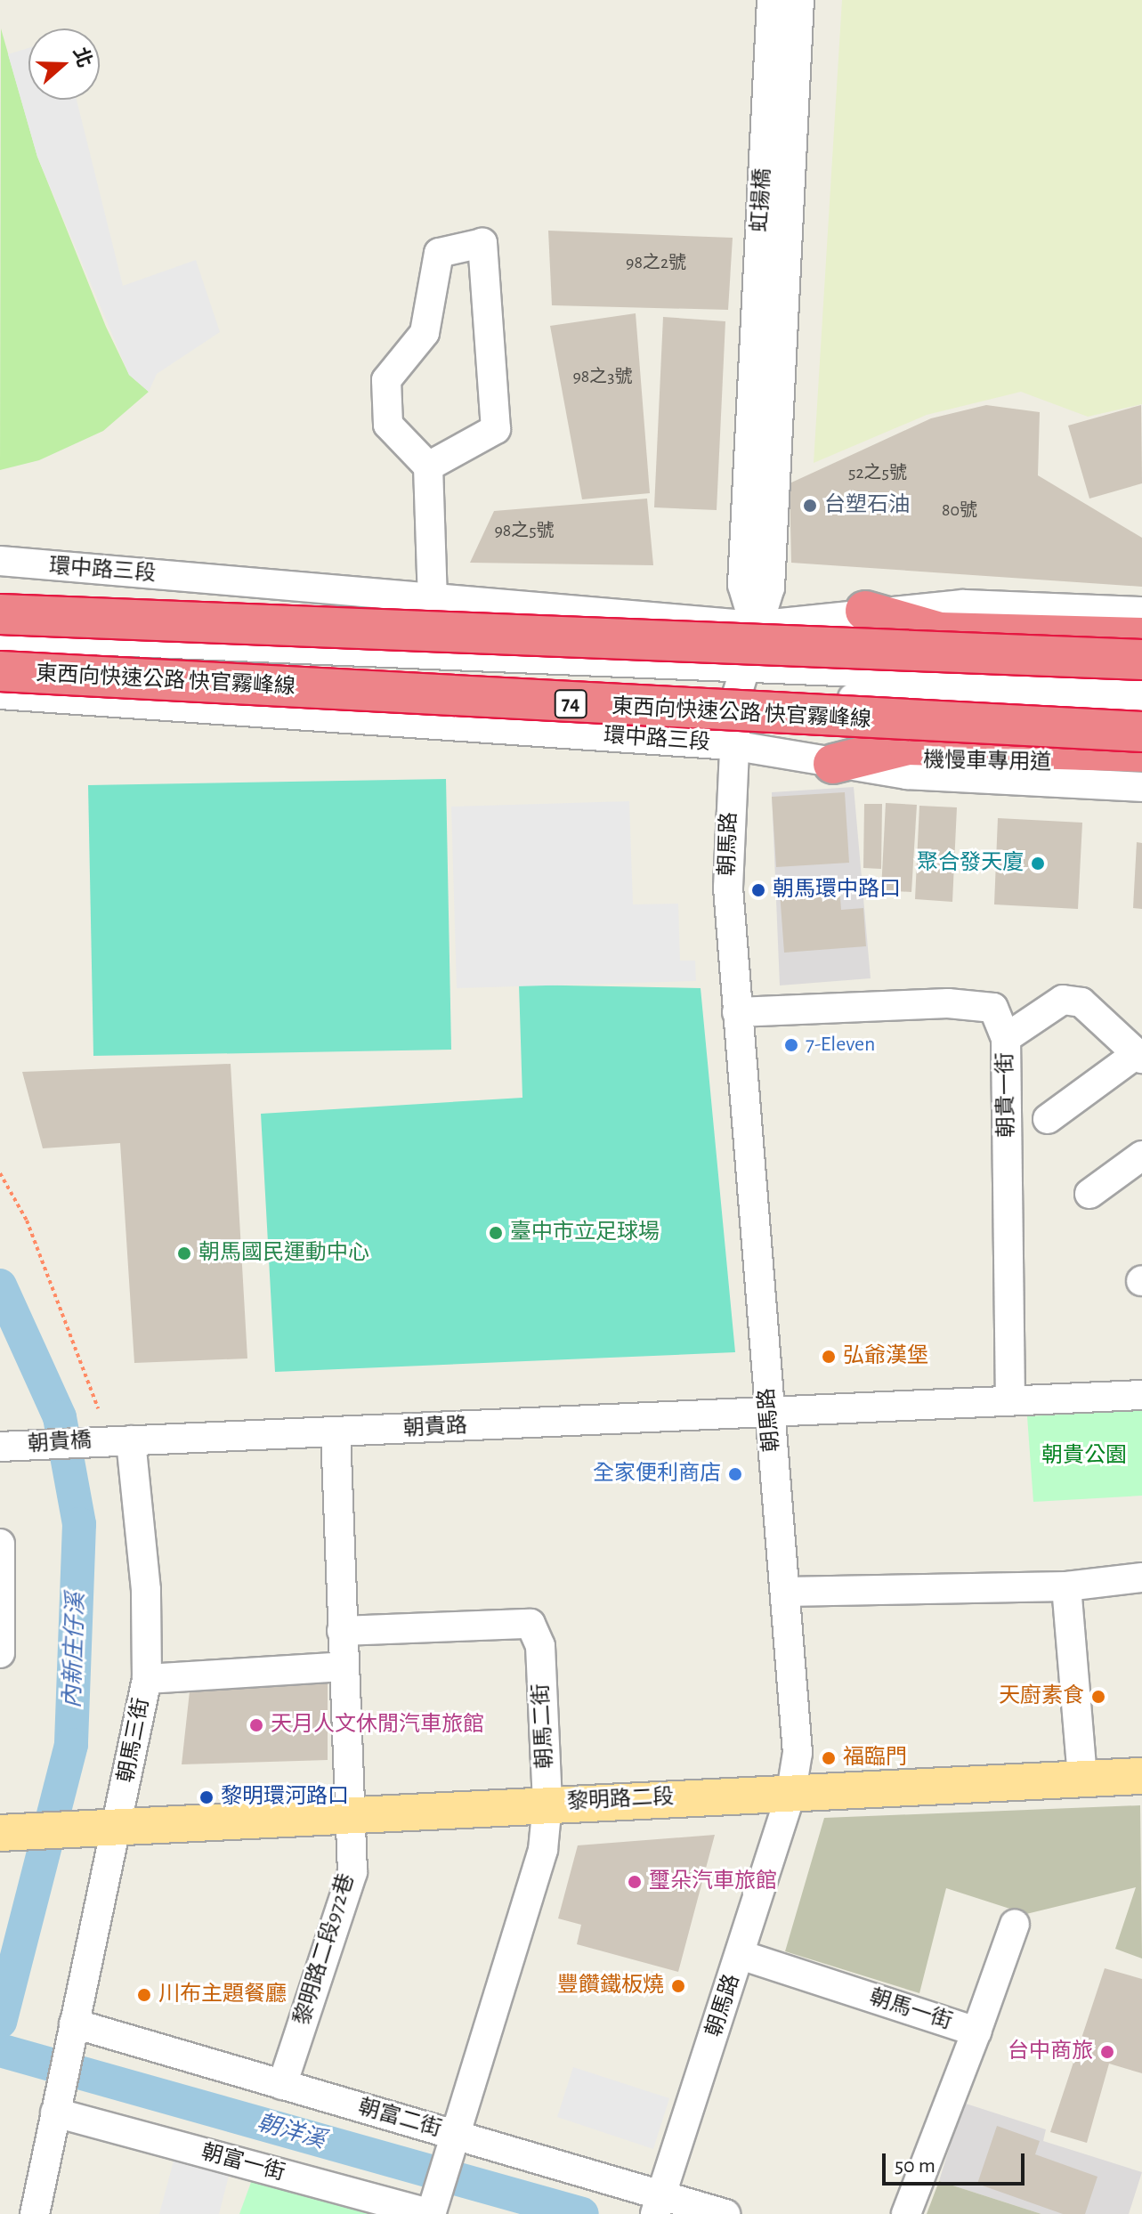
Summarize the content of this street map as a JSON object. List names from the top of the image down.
{
  "streets": {
    "highway": ["東西向快速公路 快官霧峰線", "74"],
    "main road": ["黎明路二段"],
    "street": [
      "虹揚橋",
      "環中路三段",
      "機慢車專用道",
      "朝馬路",
      "朝貴一街",
      "朝貴路",
      "朝貴橋",
      "朝馬二街",
      "朝馬三街",
      "黎明路二段972巷",
      "朝馬一街",
      "朝富二街",
      "朝富一街"
    ]
  },
  "crossings": [
    ["虹揚橋", "環中路三段"],
    ["虹揚橋", "朝馬路"],
    ["環中路三段", "朝馬路"],
    ["朝馬路", "朝貴一街"],
    ["朝馬路", "朝貴路"],
    ["朝馬路", "黎明路二段"],
    ["朝馬路", "朝馬一街"],
    ["朝馬路", "朝富二街"],
    ["朝貴路", "朝貴橋"],
    ["朝貴路", "朝馬三街"],
    ["朝馬二街", "黎明路二段"],
    ["朝馬二街", "朝富二街"],
    ["朝馬二街", "朝富一街"],
    ["朝馬三街", "黎明路二段"],
    ["朝馬三街", "朝富二街"],
    ["朝馬三街", "朝富一街"],
    ["黎明路二段", "黎明路二段972巷"],
    ["黎明路二段972巷", "朝富二街"]
  ],
  "water": ["內新庄仔溪", "朝洋溪"],
  "parks": ["朝貴公園"],
  "places": [
    "台塑石油",
    "聚合發天廈",
    "朝馬環中路口",
    "7-Eleven",
    "臺中市立足球場",
    "朝馬國民運動中心",
    "弘爺漢堡",
    "全家便利商店",
    "天廚素食",
    "天月人文休閒汽車旅館",
    "福臨門",
    "黎明環河路口",
    "璽朵汽車旅館",
    "豐饡鐵板燒",
    "川布主題餐廳",
    "台中商旅"
  ],
  "house_numbers": [
    "98之2號",
    "98之3號",
    "52之5號",
    "80號",
    "98之5號"
  ],
  "scale_bar": "50 m",
  "north": "right"
}
